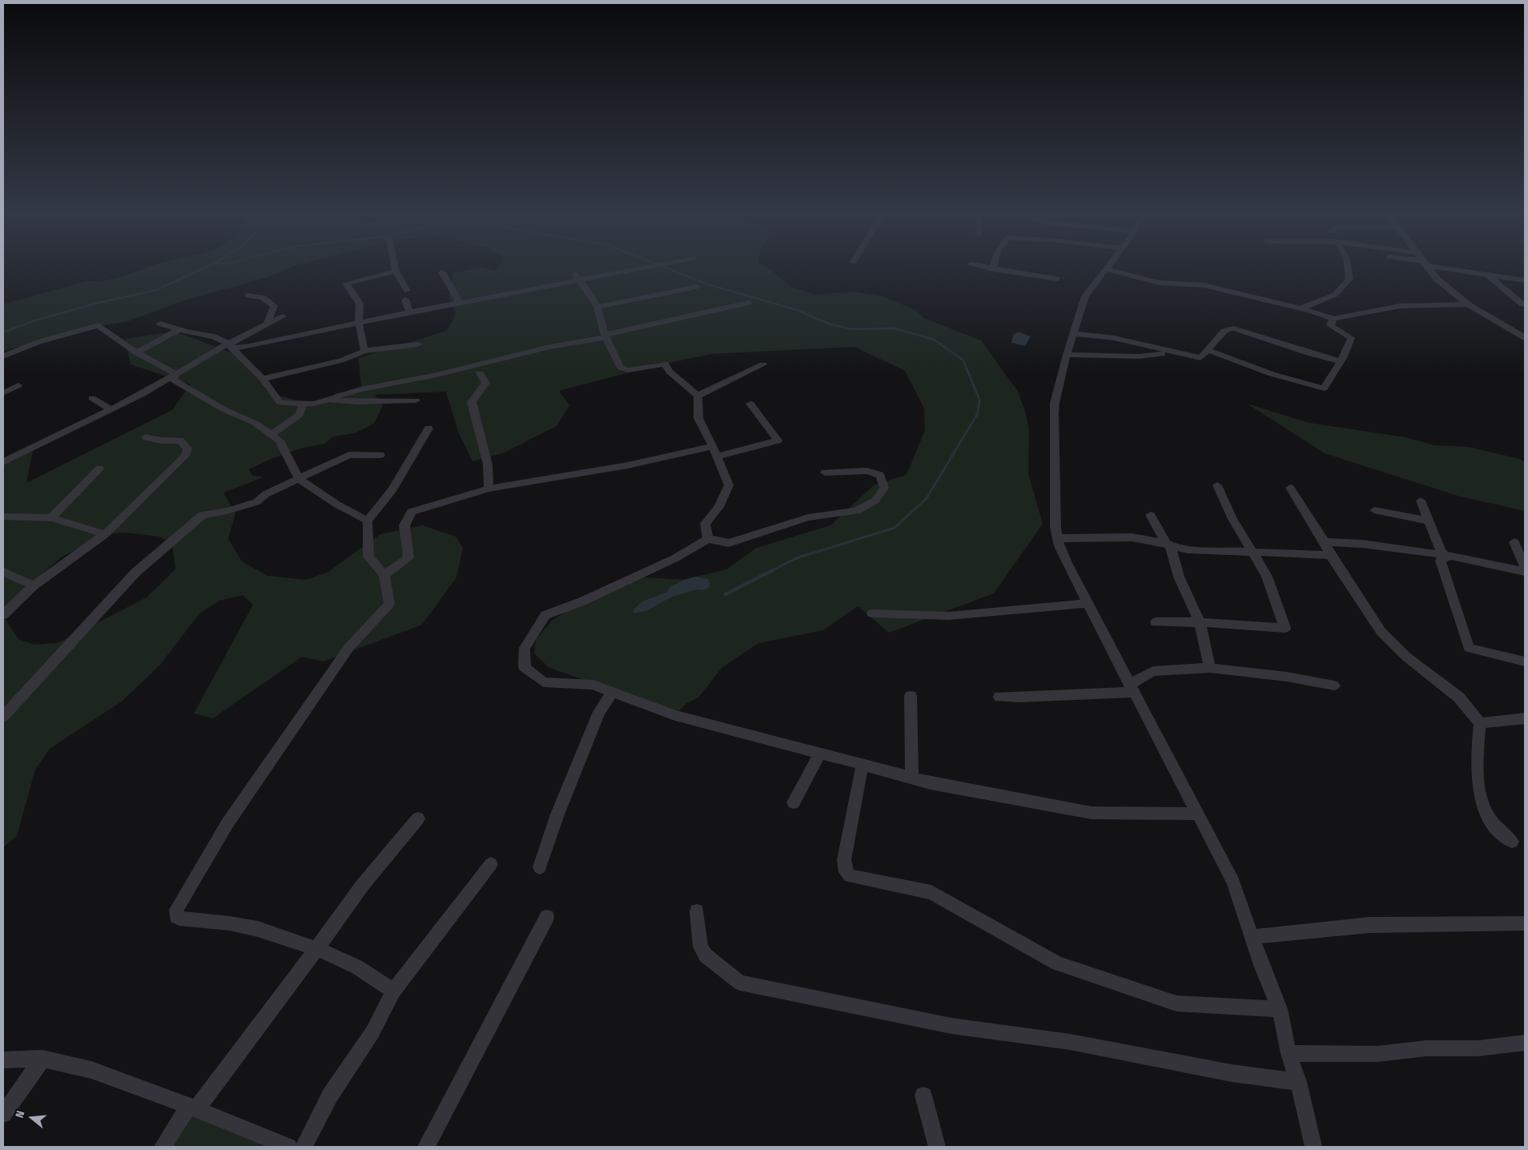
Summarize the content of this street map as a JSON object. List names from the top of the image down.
{
  "north": "left"
}
